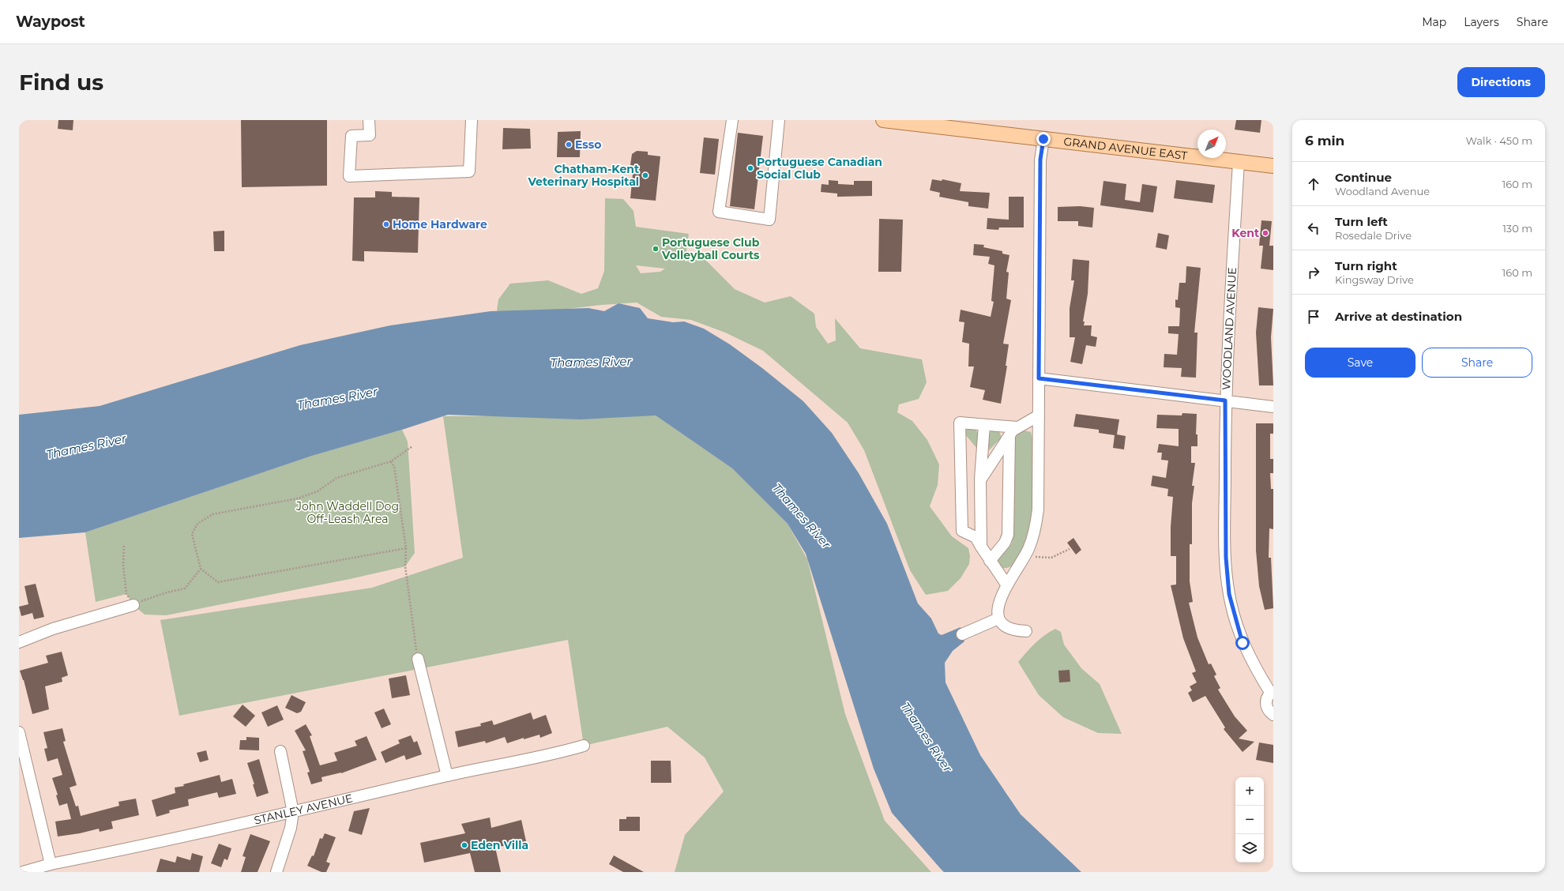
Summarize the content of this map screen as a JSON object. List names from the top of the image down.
{
  "streets": {
    "main road": ["GRAND AVENUE EAST"],
    "street": ["WOODLAND AVENUE", "STANLEY AVENUE"]
  },
  "crossings": [
    ["GRAND AVENUE EAST", "WOODLAND AVENUE"]
  ],
  "water": ["Thames River"],
  "parks": ["John Waddell Dog Off-Leash Area"],
  "places": [
    "Esso",
    "Portuguese Canadian Social Club",
    "Chatham-Kent Veterinary Hospital",
    "Home Hardware",
    "Kent",
    "Portuguese Club Volleyball Courts",
    "Eden Villa"
  ],
  "north": "top right",
  "page": {
    "header": "Waypost",
    "nav": ["Map", "Layers", "Share"],
    "buttons": [
      "Directions",
      ["Save", "Share"]
    ],
    "title": "Find us",
    "heading": ["6 min", "Walk · 450 m"],
    "list": [
      ["Continue", "Woodland Avenue", "160 m"],
      ["Turn left", "Rosedale Drive", "130 m"],
      ["Turn right", "Kingsway Drive", "160 m"],
      "Arrive at destination"
    ],
    "map_buttons": ["+", "−"]
  }
}
